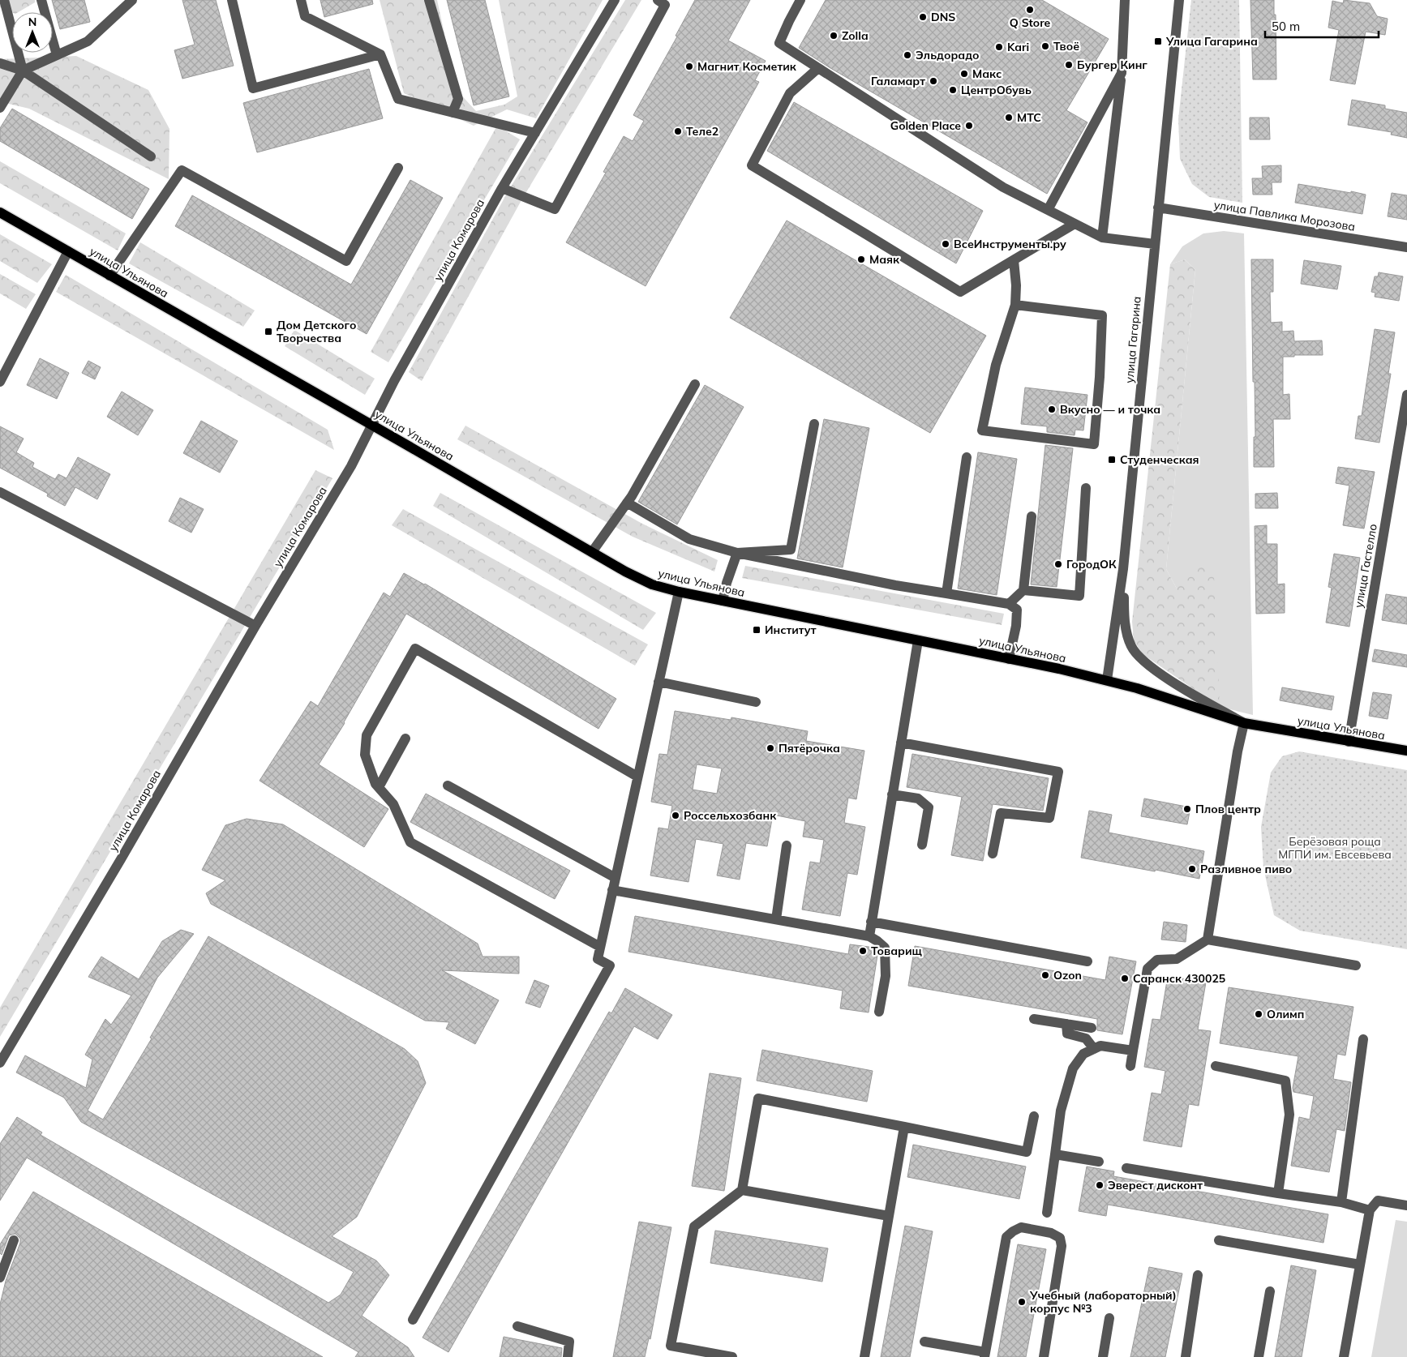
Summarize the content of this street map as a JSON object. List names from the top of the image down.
{
  "streets": {
    "main road": ["улица Ульянова"],
    "street": [
      "улица Павлика Морозова",
      "улица Комарова",
      "улица Гагарина",
      "улица Гастелло"
    ]
  },
  "crossings": [
    ["улица Павлика Морозова", "улица Гагарина"],
    ["улица Комарова", "улица Ульянова"],
    ["улица Ульянова", "улица Гагарина"],
    ["улица Ульянова", "улица Гастелло"]
  ],
  "parks": ["Берёзовая роща МГПИ им. Евсевьева"],
  "places": {
    "other": [
      "Q Store",
      "DNS",
      "Zolla",
      "Твоё",
      "Kari",
      "Эльдорадо",
      "Бургер Кинг",
      "Магнит Косметик",
      "Макс",
      "Галамарт",
      "ЦентрОбувь",
      "МТС",
      "Golden Place",
      "Теле2",
      "ВсеИнструменты.ру",
      "Маяк",
      "Вкусно — и точка",
      "ГородОК",
      "Пятёрочка",
      "Плов центр",
      "Россельхозбанк",
      "Разливное пиво",
      "Товарищ",
      "Ozon",
      "Саранск 430025",
      "Олимп",
      "Эверест дисконт",
      "Учебный (лабораторный) корпус №3"
    ],
    "transit": [
      "Улица Гагарина",
      "Дом Детского Творчества",
      "Студенческая",
      "Институт"
    ]
  },
  "scale_bar": "50 m",
  "north": "top"
}
